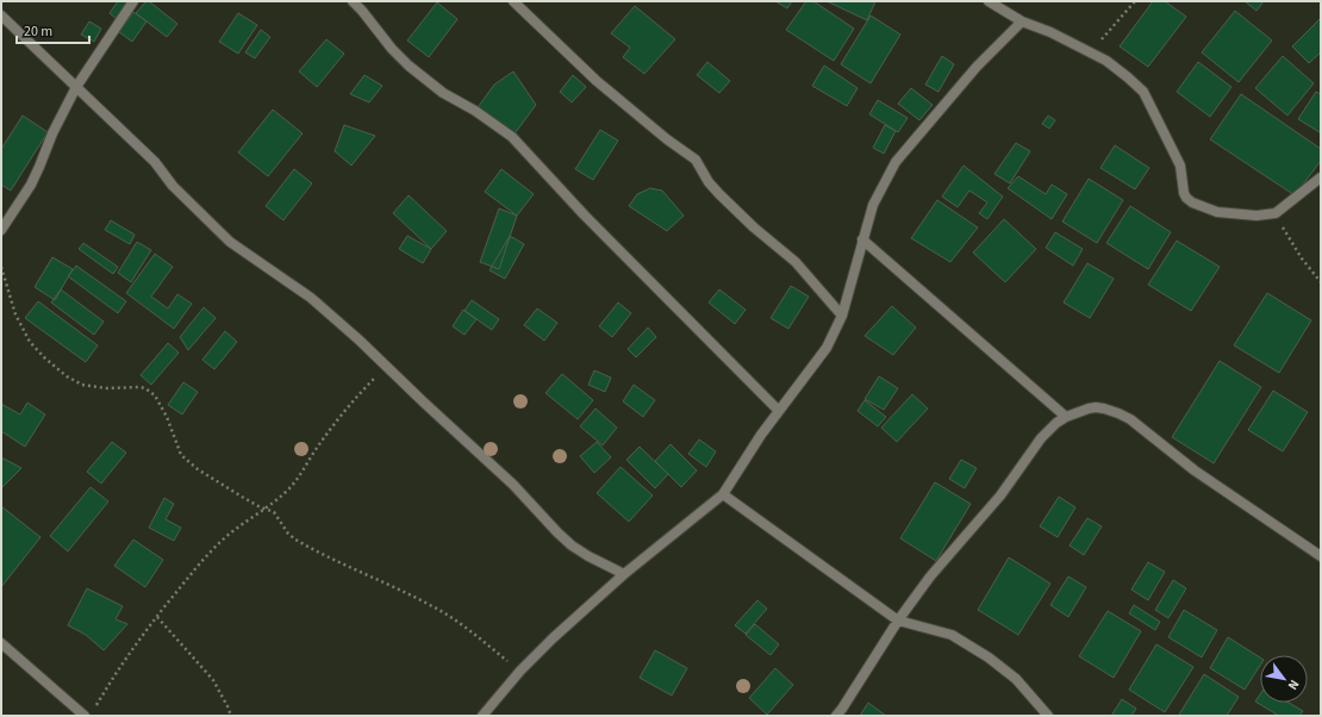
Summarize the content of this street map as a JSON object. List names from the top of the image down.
{
  "scale_bar": "20 m",
  "north": "bottom right"
}
